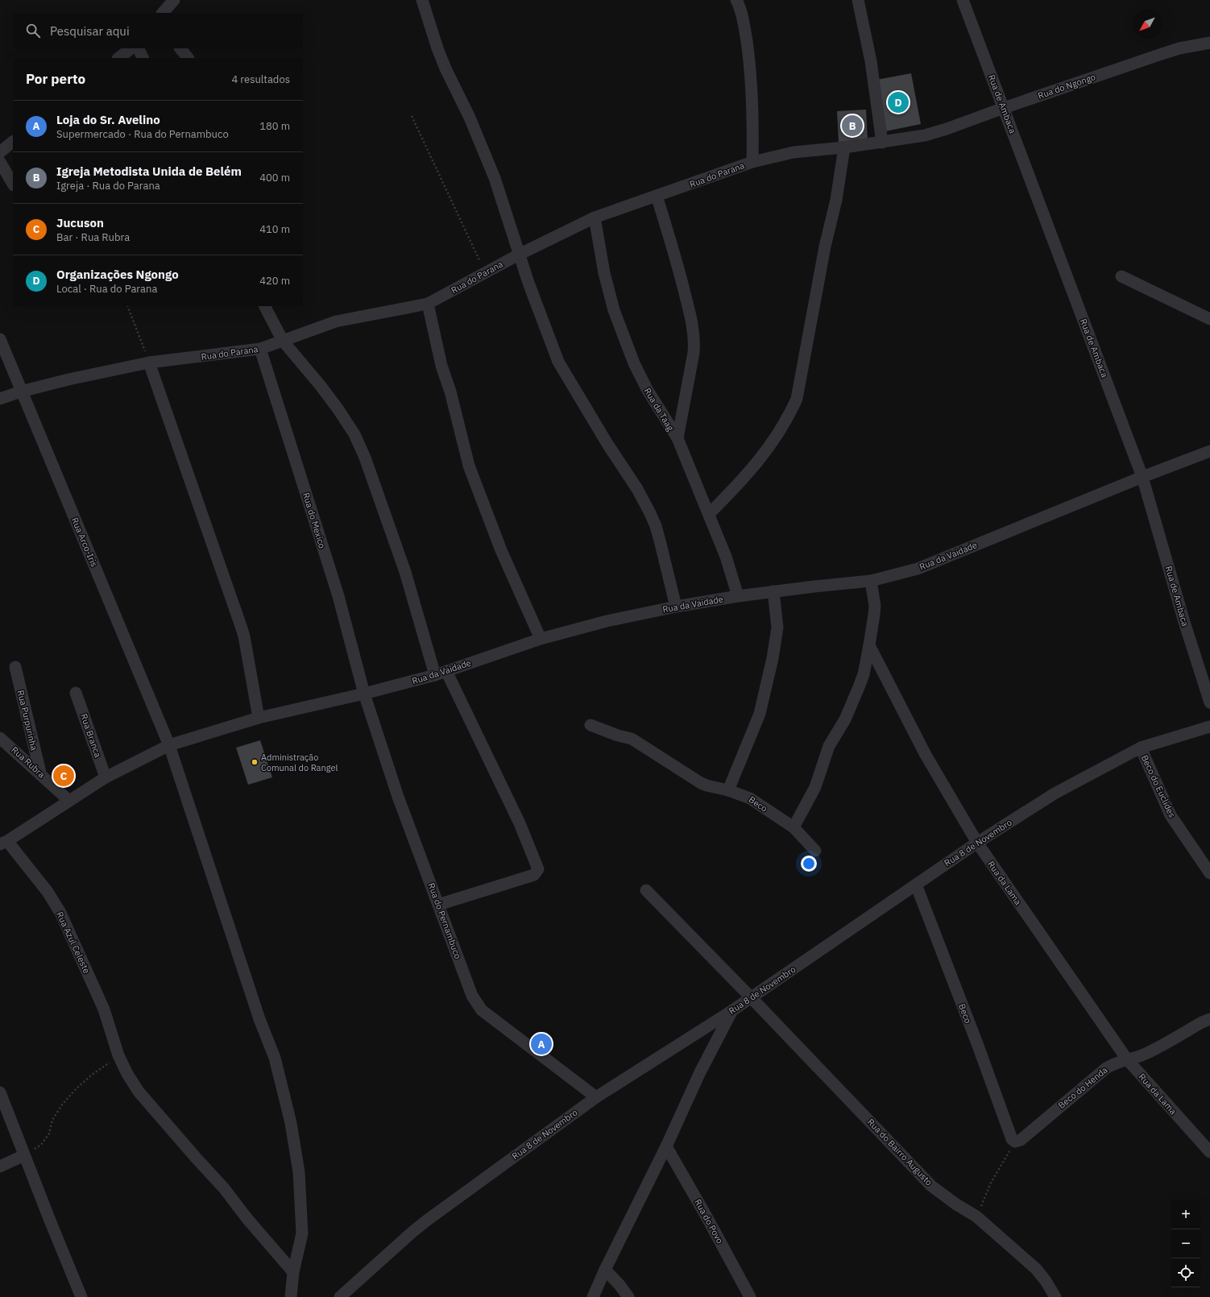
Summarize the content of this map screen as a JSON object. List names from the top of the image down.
{
  "streets": {
    "street": [
      "Rua do Ngongo",
      "Rua de Ambaca",
      "Rua do Parana",
      "Rua da Taag",
      "Rua do Mexico",
      "Rua Arco-Iris",
      "Rua da Vaidade",
      "Rua Purpurinha",
      "Rua Branca",
      "Rua Rubra",
      "Beco do Euclides",
      "Beco",
      "Rua 8 de Novembro",
      "Rua da Lama",
      "Rua do Pernambuco",
      "Rua Azul Celeste",
      "Beco do Henda",
      "Rua do Bairro Augusto",
      "Rua do Povo"
    ]
  },
  "crossings": [
    ["Rua do Ngongo", "Rua de Ambaca"],
    ["Rua do Ngongo", "Rua do Parana"],
    ["Rua de Ambaca", "Rua da Vaidade"],
    ["Rua do Parana", "Rua da Taag"],
    ["Rua do Parana", "Rua do Mexico"],
    ["Rua do Parana", "Rua Arco-Iris"],
    ["Rua da Taag", "Rua da Vaidade"],
    ["Rua do Mexico", "Rua da Vaidade"],
    ["Rua do Mexico", "Rua do Pernambuco"],
    ["Rua Arco-Iris", "Rua da Vaidade"],
    ["Rua Arco-Iris", "Rua Azul Celeste"],
    ["Rua da Vaidade", "Rua Branca"],
    ["Rua da Vaidade", "Rua Rubra"],
    ["Rua da Vaidade", "Rua do Pernambuco"],
    ["Rua da Vaidade", "Rua Azul Celeste"],
    ["Rua Purpurinha", "Rua Rubra"],
    ["Beco do Euclides", "Rua 8 de Novembro"],
    ["Beco", "Rua 8 de Novembro"],
    ["Beco", "Beco do Henda"],
    ["Rua 8 de Novembro", "Rua da Lama"],
    ["Rua 8 de Novembro", "Rua do Pernambuco"],
    ["Rua 8 de Novembro", "Rua do Bairro Augusto"],
    ["Rua da Lama", "Beco do Henda"]
  ],
  "places": ["Administração Comunal do Rangel"],
  "north": "bottom left",
  "page": {
    "search": "Pesquisar aqui",
    "heading": ["Por perto", "4 resultados"],
    "pins": [
      "D",
      "B",
      "C",
      "A"
    ],
    "list": [
      {
        "mark": "A",
        "name": "Loja do Sr. Avelino",
        "note": "Supermercado · Rua do Pernambuco",
        "value": "180 m"
      },
      {
        "mark": "B",
        "name": "Igreja Metodista Unida de Belém",
        "note": "Igreja · Rua do Parana",
        "value": "400 m"
      },
      {
        "mark": "C",
        "name": "Jucuson",
        "note": "Bar · Rua Rubra",
        "value": "410 m"
      },
      {
        "mark": "D",
        "name": "Organizações Ngongo",
        "note": "Local · Rua do Parana",
        "value": "420 m"
      }
    ],
    "map_buttons": ["+", "−"]
  }
}
